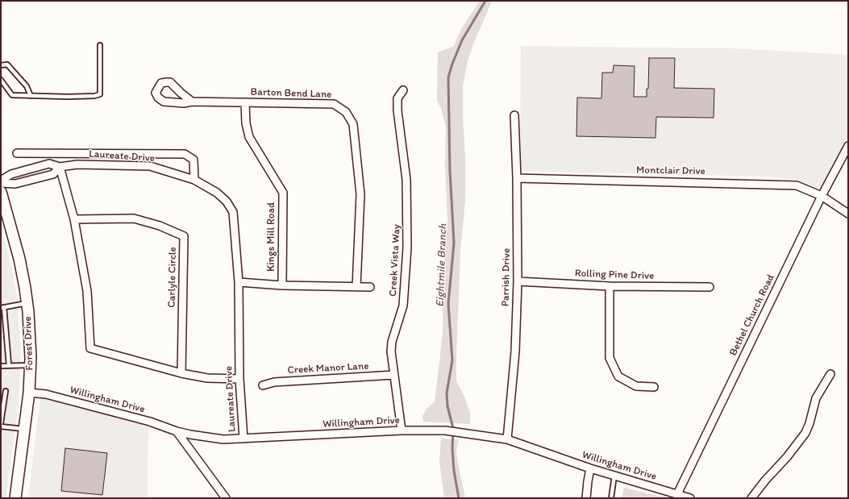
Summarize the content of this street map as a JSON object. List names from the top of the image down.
{
  "streets": {
    "main road": ["Forest Drive"],
    "street": [
      "Barton Bend Lane",
      "Laureate Drive",
      "Montclair Drive",
      "Kings Mill Road",
      "Creek Vista Way",
      "Rolling Pine Drive",
      "Carlyle Circle",
      "Parrish Drive",
      "Bethel Church Road",
      "Creek Manor Lane",
      "Willingham Drive"
    ]
  },
  "crossings": [
    ["Barton Bend Lane", "Kings Mill Road"],
    ["Laureate Drive", "Willingham Drive"],
    ["Montclair Drive", "Parrish Drive"],
    ["Montclair Drive", "Bethel Church Road"],
    ["Creek Vista Way", "Creek Manor Lane"],
    ["Creek Vista Way", "Willingham Drive"],
    ["Rolling Pine Drive", "Parrish Drive"],
    ["Parrish Drive", "Willingham Drive"],
    ["Bethel Church Road", "Willingham Drive"],
    ["Forest Drive", "Willingham Drive"]
  ],
  "water": ["Eightmile Branch"]
}
